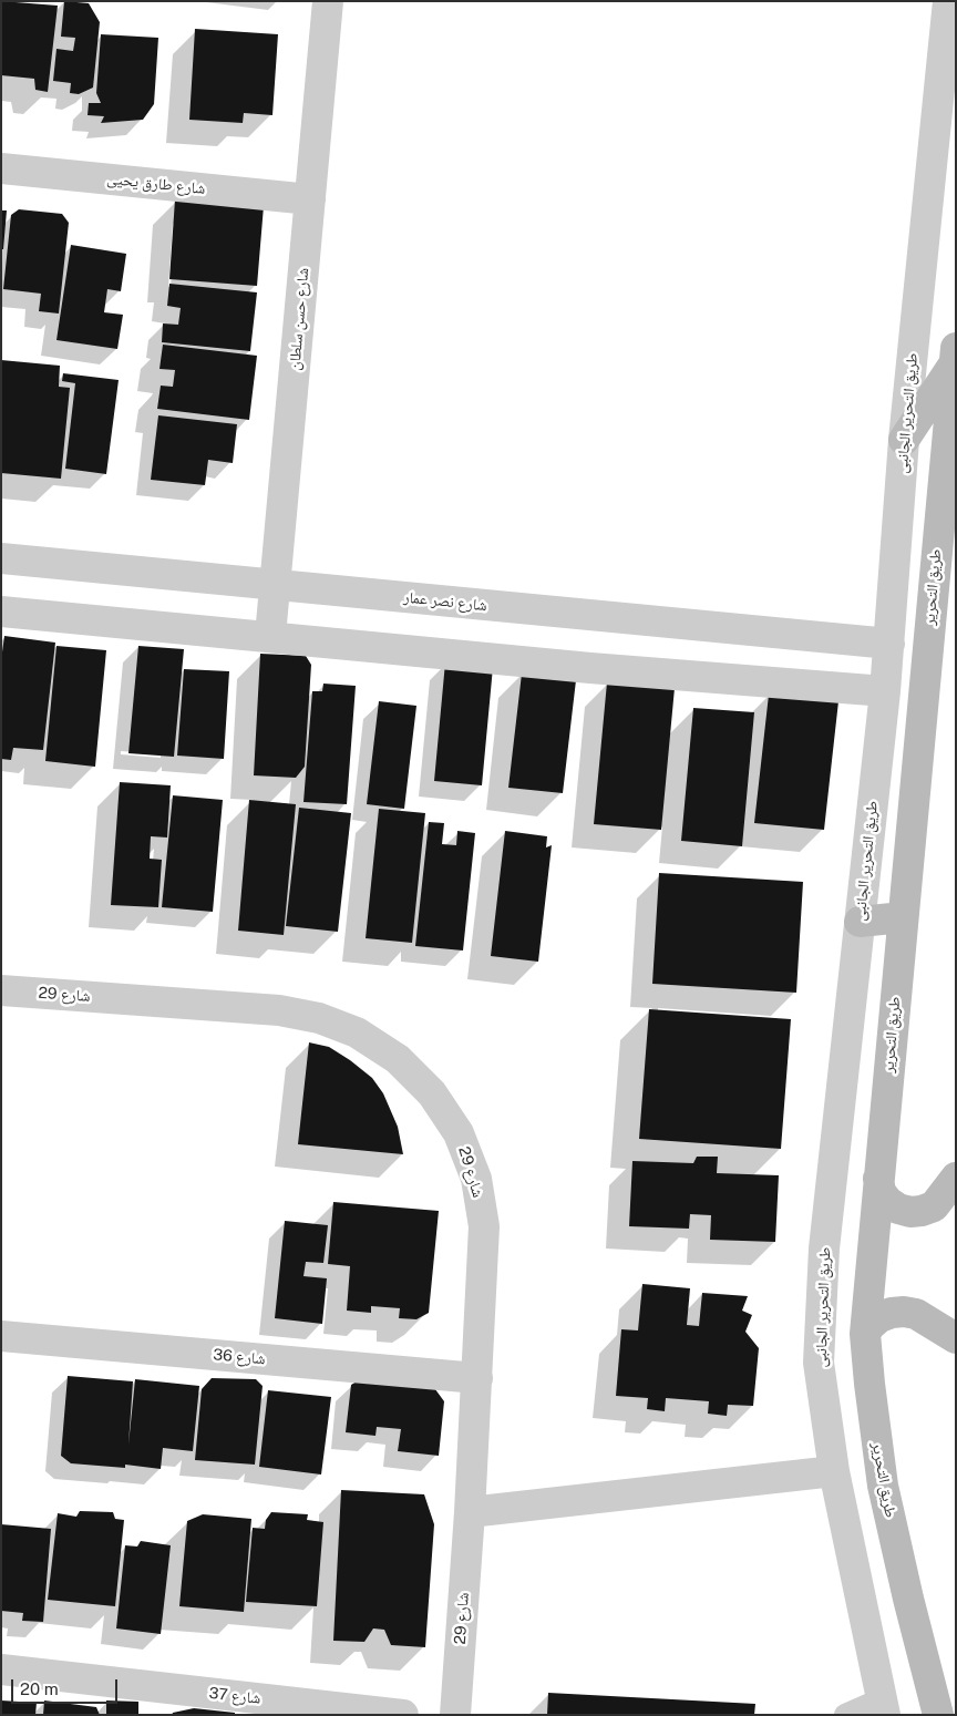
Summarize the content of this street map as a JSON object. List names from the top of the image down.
{
  "streets": {
    "street": [
      "شارع طارق يحيى",
      "شارع حسن سلطان",
      "طريق التحرير الجانبى",
      "طريق التحرير",
      "شارع نصر عمار",
      "شارع 29",
      "شارع 36",
      "شارع 37"
    ]
  },
  "crossings": [
    ["شارع طارق يحيى", "شارع حسن سلطان"],
    ["شارع حسن سلطان", "شارع نصر عمار"],
    ["طريق التحرير الجانبى", "شارع نصر عمار"],
    ["شارع 29", "شارع 36"]
  ],
  "scale_bar": "20 m"
}
